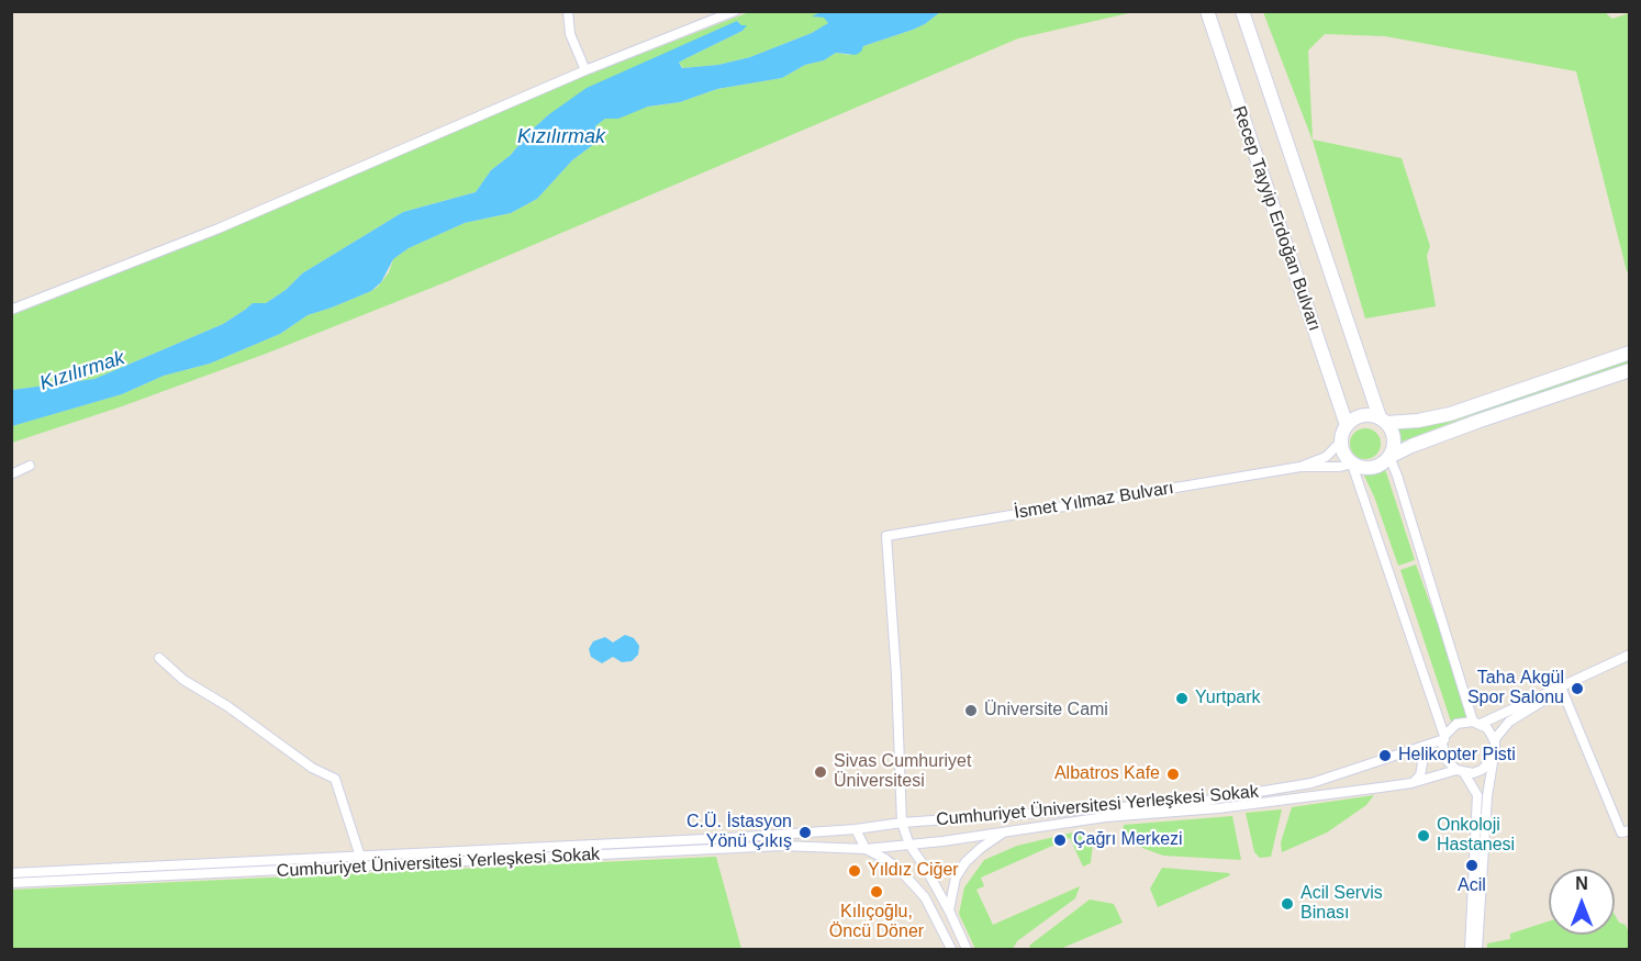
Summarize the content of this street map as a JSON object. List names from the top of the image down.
{
  "streets": {
    "street": ["Recep Tayyip Erdoğan Bulvarı", "İsmet Yılmaz Bulvarı", "Cumhuriyet Üniversitesi Yerleşkesi Sokak"]
  },
  "crossings": [
    ["Recep Tayyip Erdoğan Bulvarı", "İsmet Yılmaz Bulvarı"],
    ["İsmet Yılmaz Bulvarı", "Cumhuriyet Üniversitesi Yerleşkesi Sokak"]
  ],
  "water": ["Kızılırmak"],
  "places": [
    "Taha Akgül Spor Salonu",
    "Yurtpark",
    "Üniversite Cami",
    "Helikopter Pisti",
    "Sivas Cumhuriyet Üniversitesi",
    "Albatros Kafe",
    "C.Ü. İstasyon Yönü Çıkış",
    "Onkoloji Hastanesi",
    "Çağrı Merkezi",
    "Acil",
    "Yıldız Ciğer",
    "Kılıçoğlu, Öncü Döner",
    "Acil Servis Binası"
  ],
  "north": "top"
}
